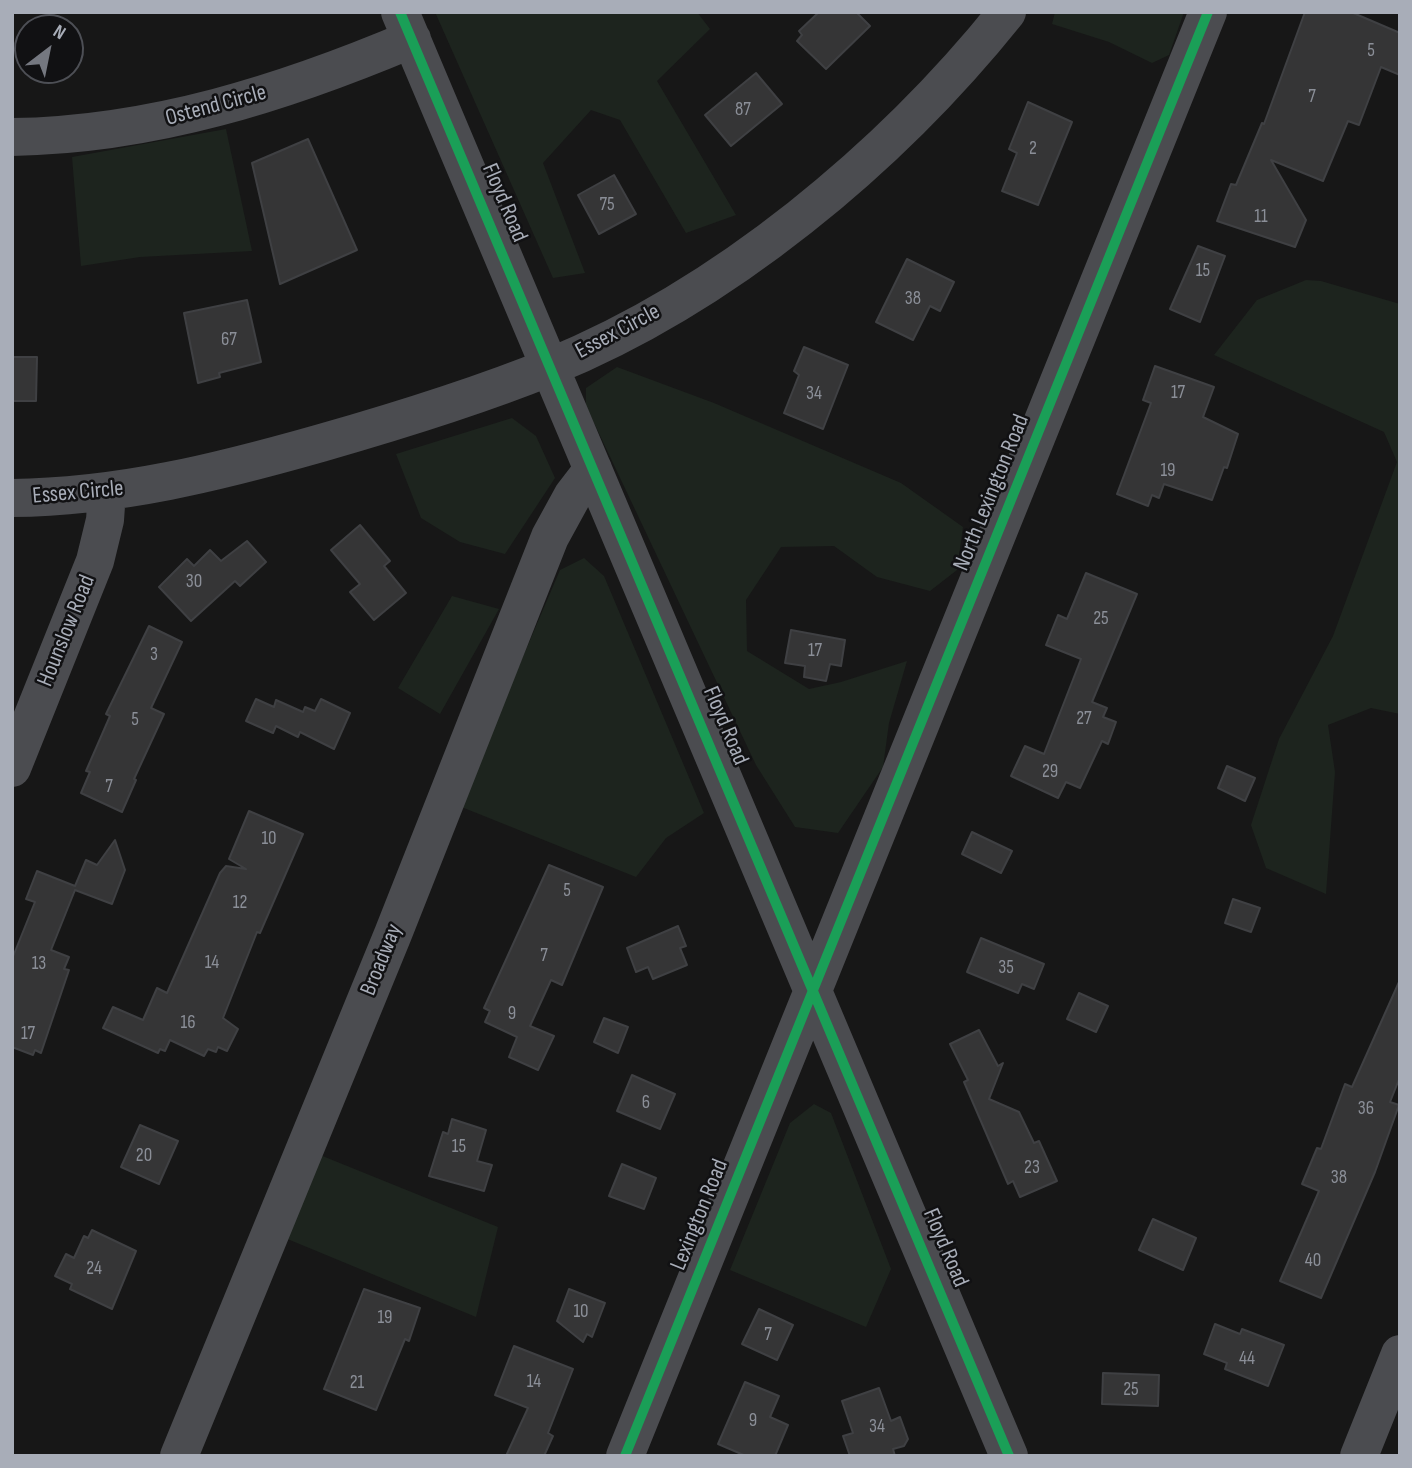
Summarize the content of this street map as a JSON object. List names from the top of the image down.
{
  "streets": {
    "street": [
      "Ostend Circle",
      "Floyd Road",
      "Essex Circle",
      "North Lexington Road",
      "Hounslow Road",
      "Broadway",
      "Lexington Road"
    ]
  },
  "crossings": [
    ["Ostend Circle", "Floyd Road"],
    ["Floyd Road", "Essex Circle"],
    ["Floyd Road", "North Lexington Road"],
    ["Floyd Road", "Broadway"],
    ["Floyd Road", "Lexington Road"],
    ["Essex Circle", "Hounslow Road"],
    ["North Lexington Road", "Lexington Road"]
  ],
  "house_numbers": [
    "5",
    "7",
    "87",
    "2",
    "75",
    "11",
    "15",
    "38",
    "67",
    "17",
    "34",
    "19",
    "30",
    "25",
    "17",
    "3",
    "27",
    "5",
    "29",
    "7",
    "10",
    "5",
    "12",
    "7",
    "14",
    "13",
    "35",
    "9",
    "16",
    "17",
    "6",
    "36",
    "15",
    "20",
    "23",
    "38",
    "40",
    "24",
    "10",
    "19",
    "7",
    "44",
    "14",
    "21",
    "25",
    "9",
    "34"
  ],
  "north": "top right"
}
